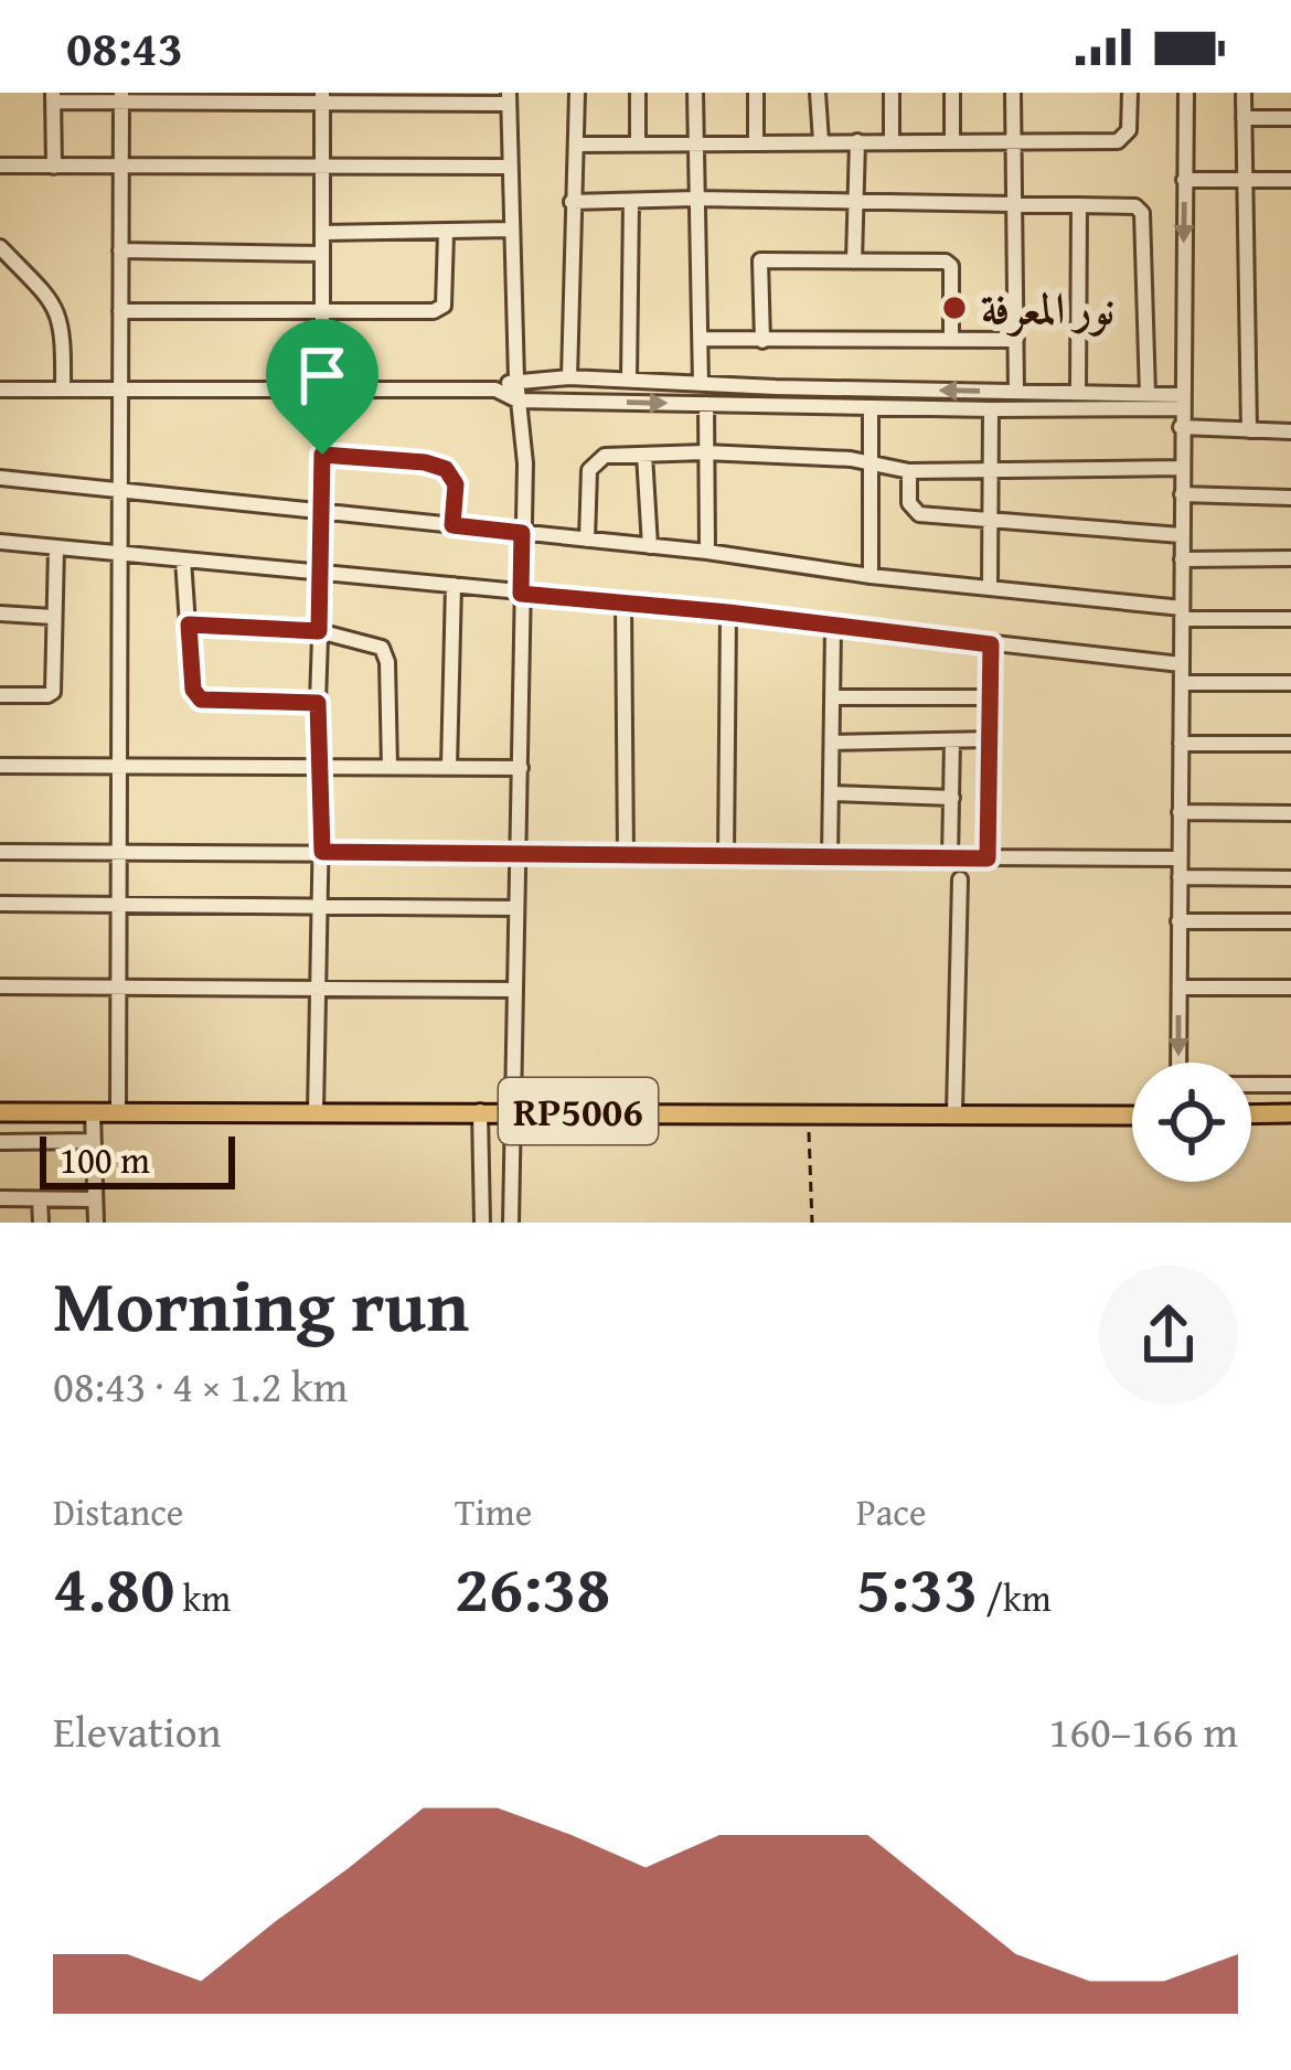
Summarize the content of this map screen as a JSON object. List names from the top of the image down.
{
  "streets": {
    "main road": ["RP5006"]
  },
  "places": ["نور المعرفة"],
  "scale_bar": "100 m",
  "page": {
    "status": "08:43",
    "scale": "100 m",
    "heading": ["Morning run", "08:43 · 4 × 1.2 km"],
    "stats": [
      ["Distance", "4.80 km"],
      ["Time", "26:38"],
      ["Pace", "5:33 /km"]
    ],
    "chart": ["Elevation", "160–166 m"]
  }
}
